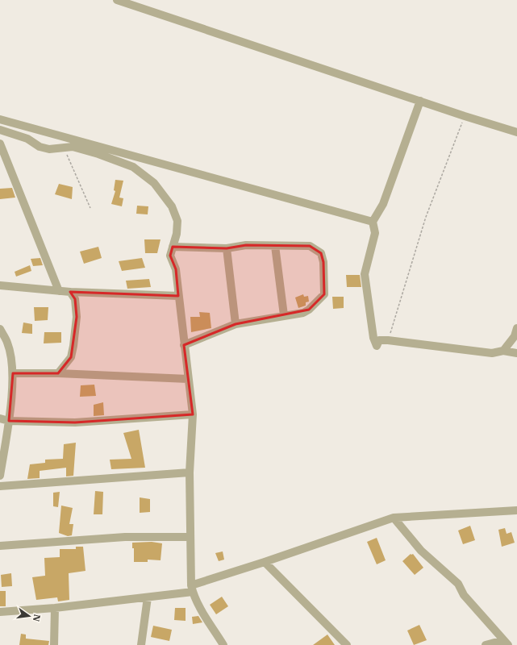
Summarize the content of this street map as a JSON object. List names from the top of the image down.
{
  "north": "right"
}
